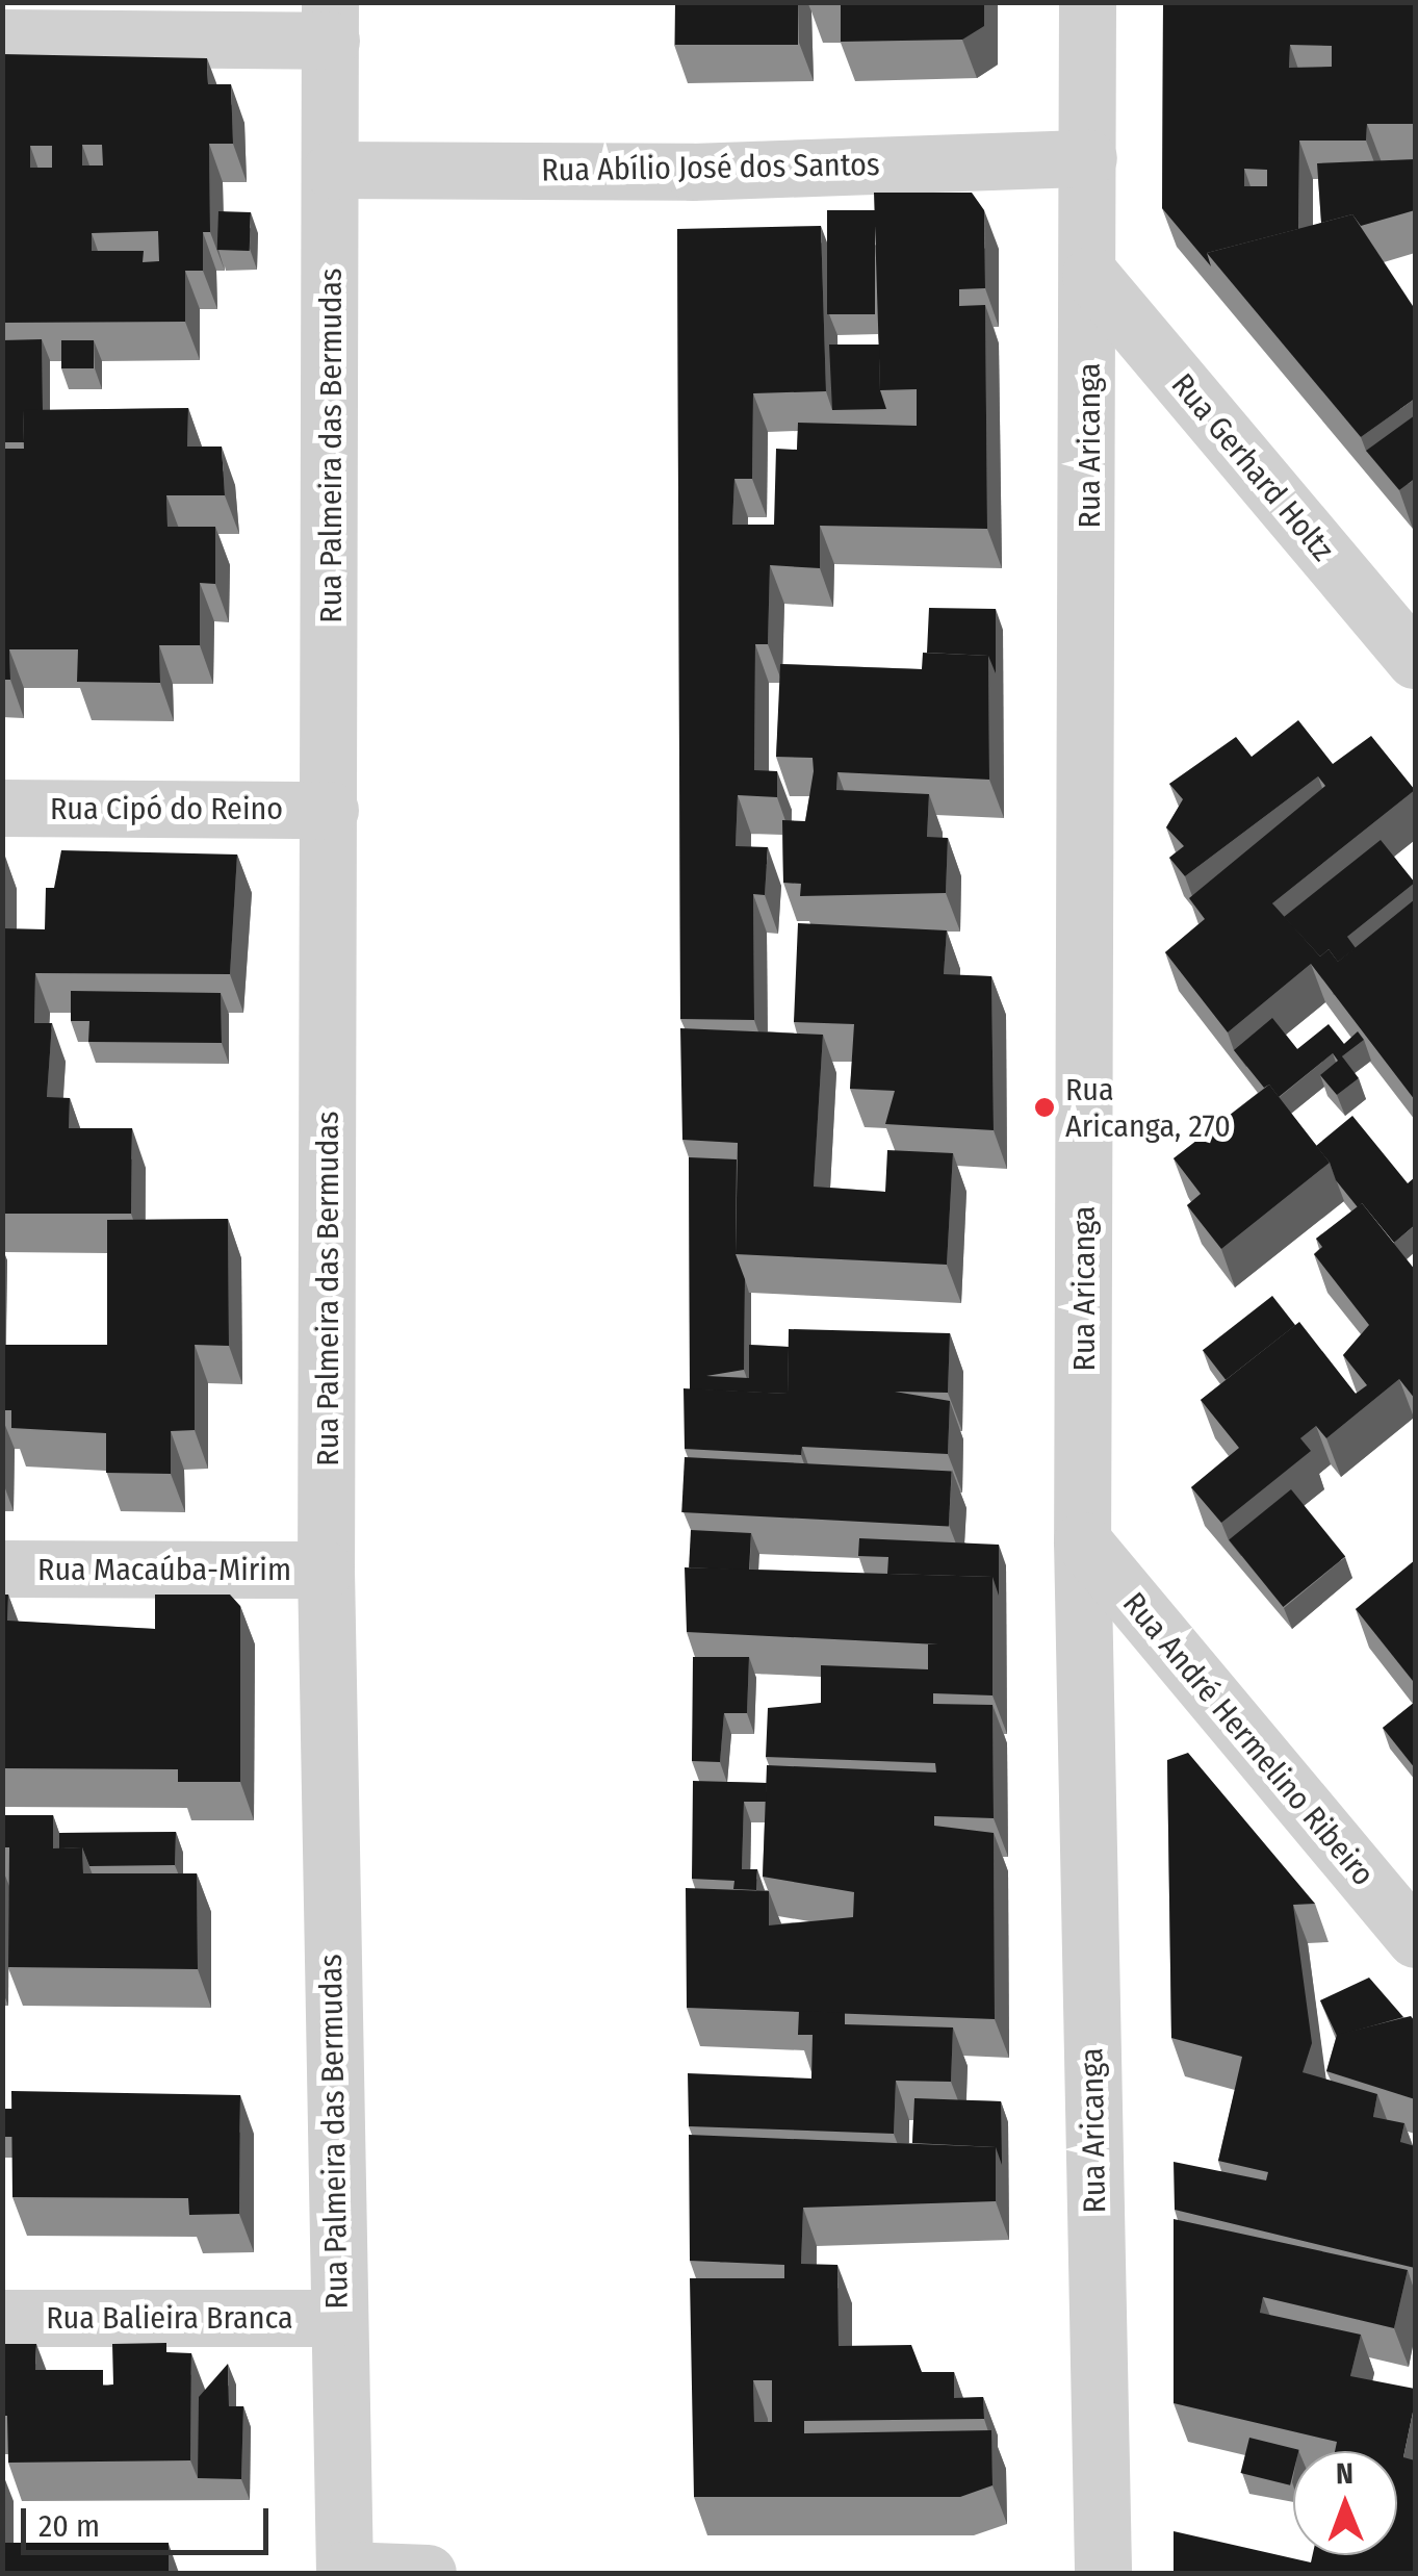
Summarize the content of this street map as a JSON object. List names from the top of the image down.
{
  "streets": {
    "street": [
      "Rua Abílio José dos Santos",
      "Rua Palmeira das Bermudas",
      "Rua Aricanga",
      "Rua Gerhard Holtz",
      "Rua Cipó do Reino",
      "Rua Macaúba-Mirim",
      "Rua André Hermelino Ribeiro",
      "Rua Balieira Branca"
    ]
  },
  "crossings": [
    ["Rua Abílio José dos Santos", "Rua Palmeira das Bermudas"],
    ["Rua Abílio José dos Santos", "Rua Aricanga"],
    ["Rua Palmeira das Bermudas", "Rua Cipó do Reino"],
    ["Rua Palmeira das Bermudas", "Rua Macaúba-Mirim"],
    ["Rua Palmeira das Bermudas", "Rua Balieira Branca"],
    ["Rua Aricanga", "Rua Gerhard Holtz"],
    ["Rua Aricanga", "Rua André Hermelino Ribeiro"]
  ],
  "places": ["Rua Aricanga, 270"],
  "scale_bar": "20 m",
  "north": "top"
}
